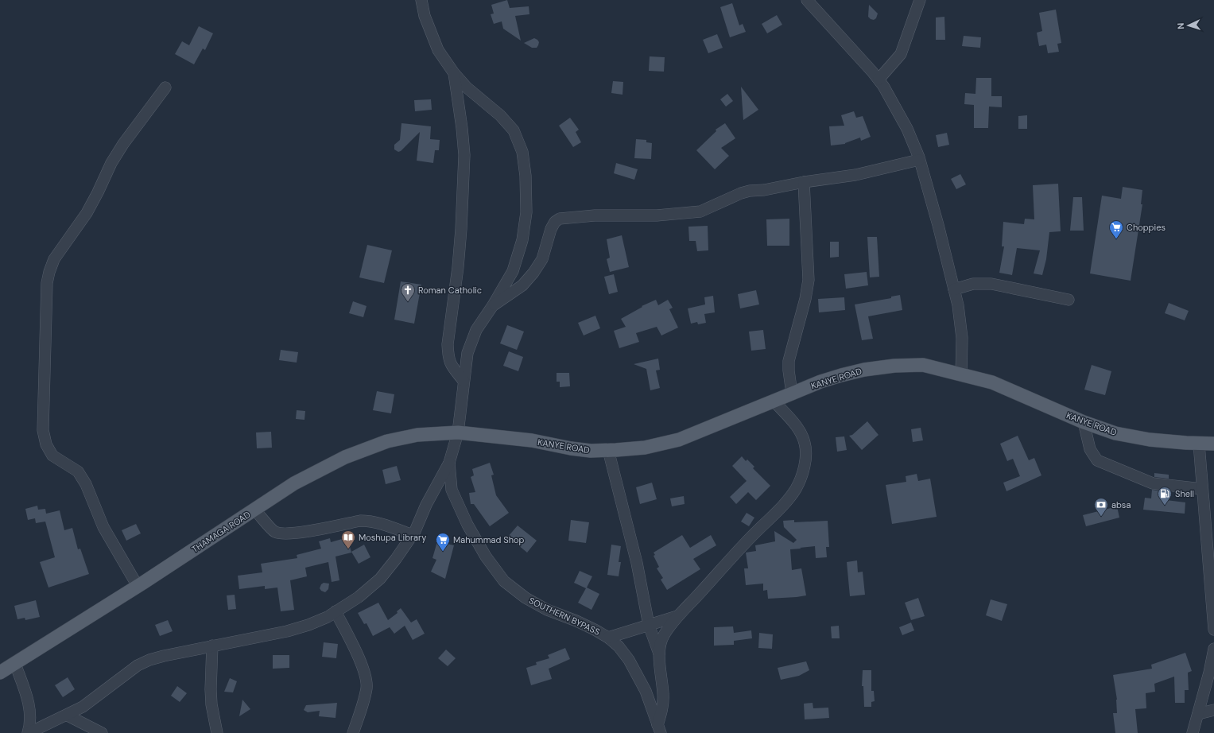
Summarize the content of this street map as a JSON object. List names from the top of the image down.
{
  "streets": {
    "main road": ["KANYE ROAD", "THAMAGA ROAD"],
    "street": ["SOUTHERN BYPASS"]
  },
  "crossings": [
    ["KANYE ROAD", "THAMAGA ROAD"],
    ["KANYE ROAD", "SOUTHERN BYPASS"],
    ["THAMAGA ROAD", "SOUTHERN BYPASS"]
  ],
  "places": {
    "supermarket": ["Choppies", "Mahummad Shop"],
    "church": ["Roman Catholic"],
    "fuel station": ["Shell"],
    "bank": ["absa"],
    "library": ["Moshupa Library"]
  },
  "north": "left"
}
